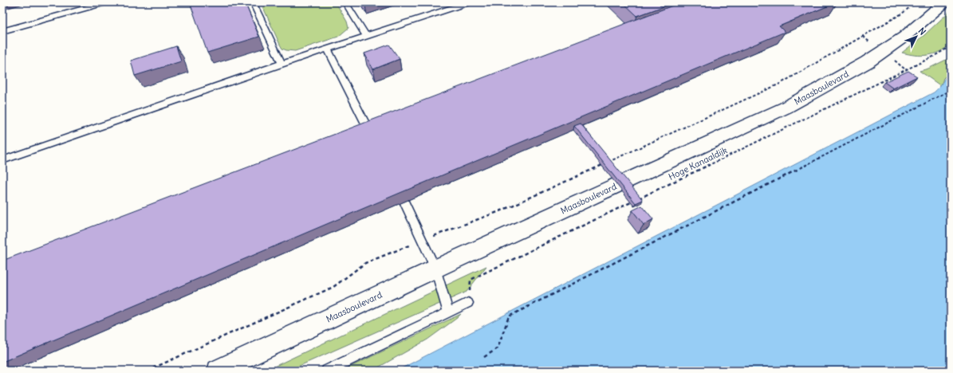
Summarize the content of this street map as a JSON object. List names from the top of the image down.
{
  "streets": {
    "street": ["Maasboulevard"],
    "path": ["Hoge Kanaaldijk"]
  },
  "north": "top right"
}
